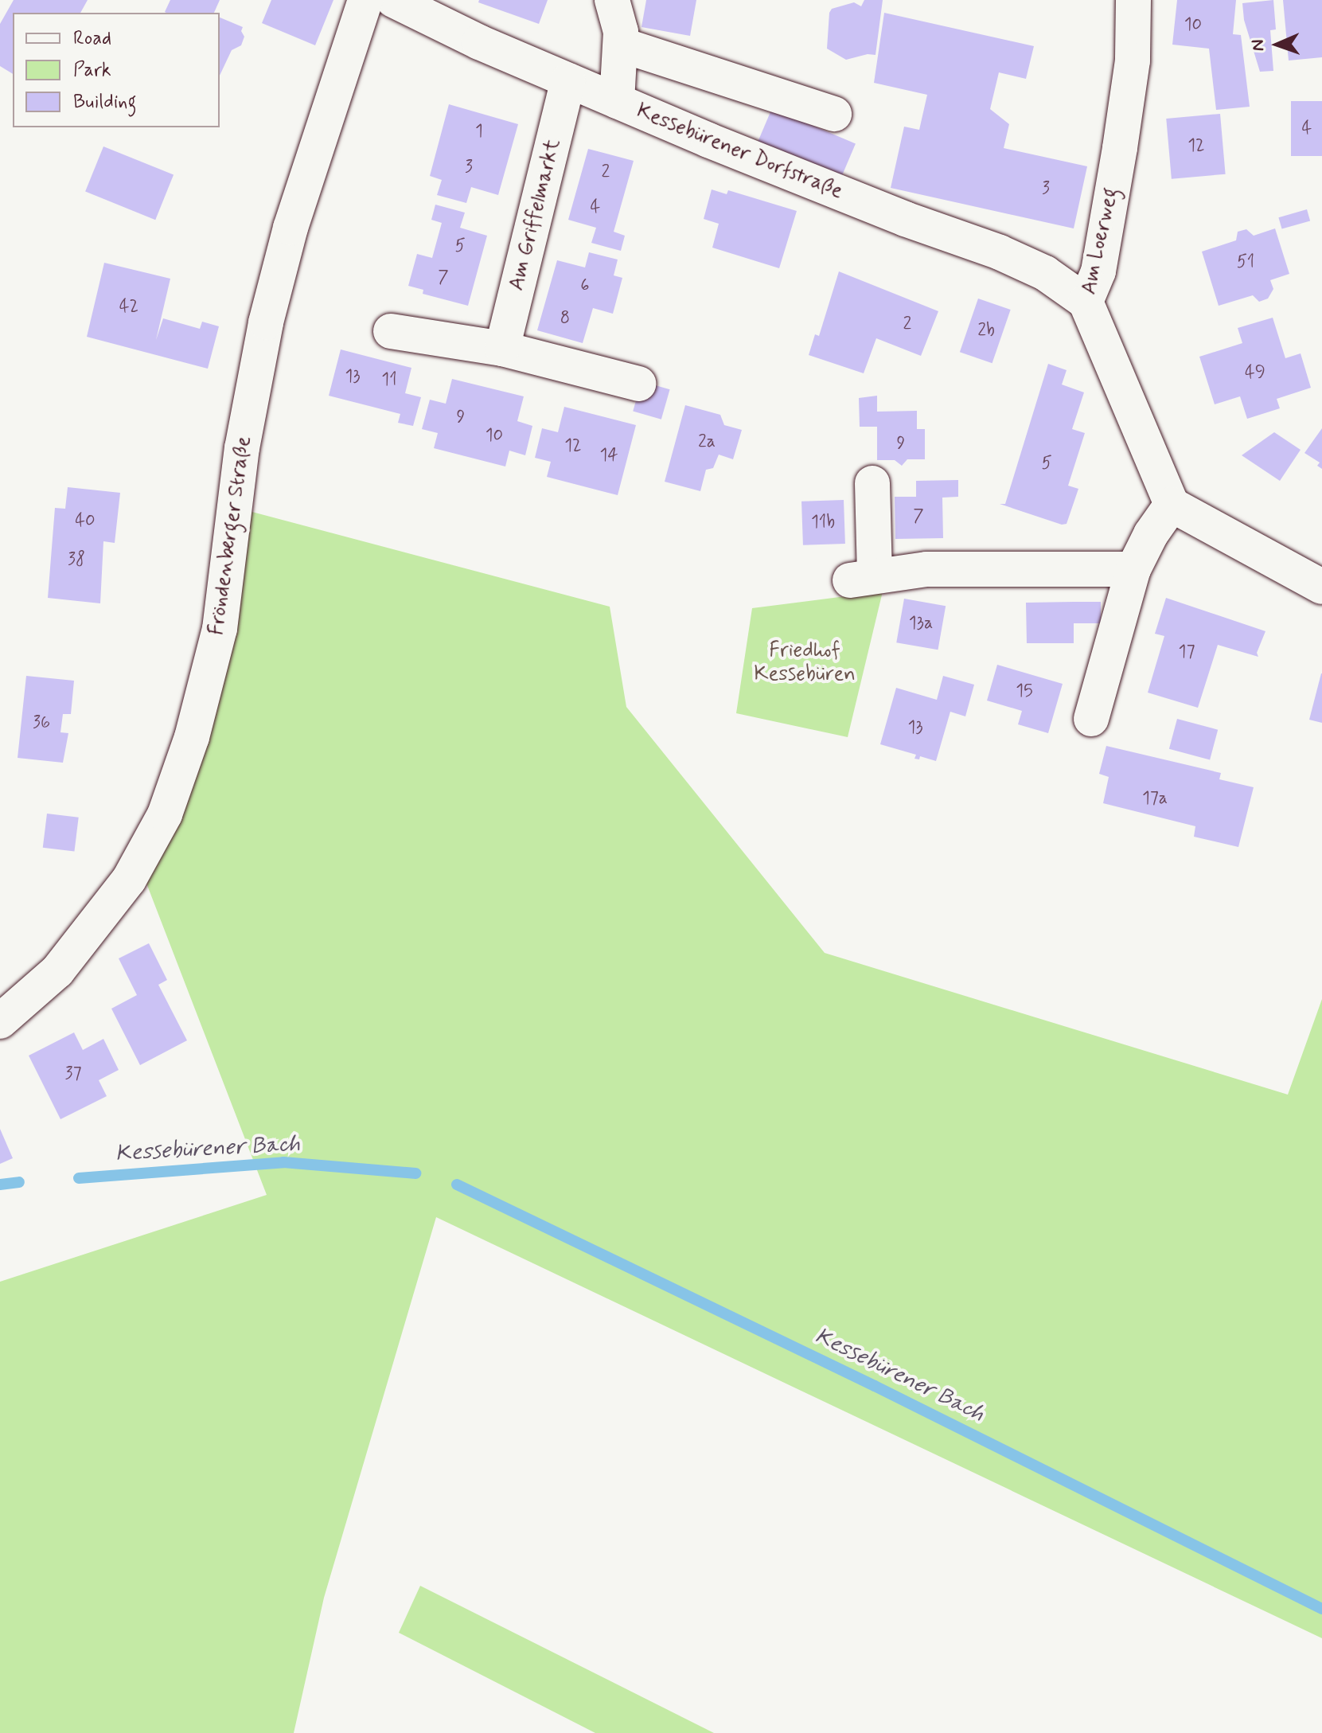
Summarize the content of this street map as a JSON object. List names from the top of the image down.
{
  "streets": {
    "street": [
      "Kessebürener Dorfstraße",
      "Am Griffelmarkt",
      "Am Loerweg",
      "Fröndenberger Straße"
    ]
  },
  "crossings": [
    ["Kessebürener Dorfstraße", "Am Griffelmarkt"],
    ["Kessebürener Dorfstraße", "Am Loerweg"]
  ],
  "water": ["Kessebürener Bach"],
  "parks": ["Friedhof Kessebüren"],
  "house_numbers": [
    "10",
    "4",
    "1",
    "12",
    "3",
    "2",
    "3",
    "4",
    "5",
    "51",
    "7",
    "6",
    "42",
    "8",
    "2",
    "2b",
    "49",
    "13",
    "11",
    "9",
    "10",
    "2a",
    "9",
    "12",
    "14",
    "5",
    "7",
    "40",
    "11b",
    "38",
    "13a",
    "17",
    "15",
    "36",
    "13",
    "17a",
    "37"
  ],
  "legend": ["Road", "Park", "Building"],
  "north": "left"
}
